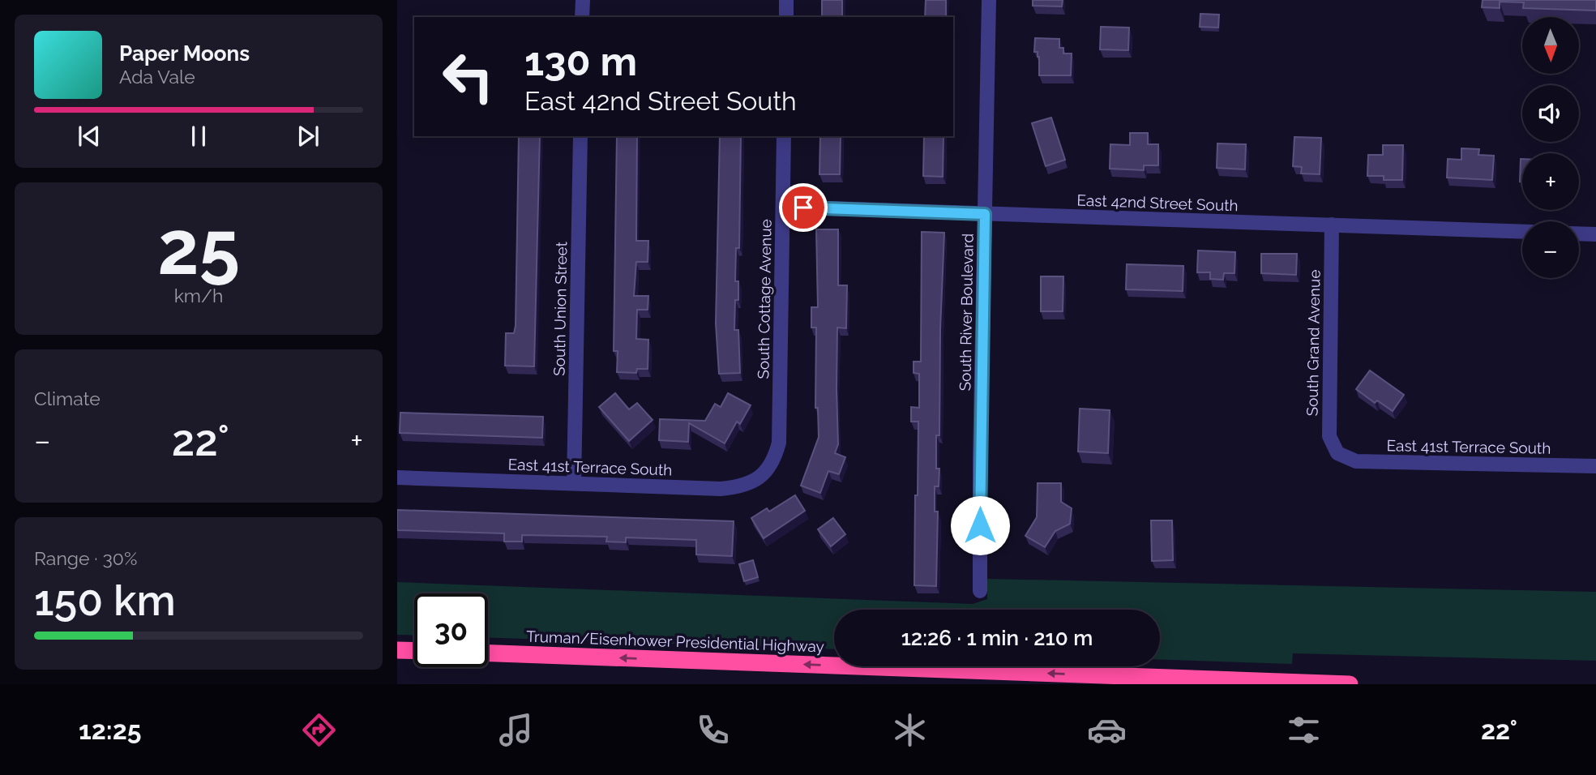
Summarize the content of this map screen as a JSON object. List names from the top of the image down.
{
  "streets": {
    "highway": ["Truman/Eisenhower Presidential Highway"],
    "street": [
      "East 42nd Street South",
      "South Cottage Avenue",
      "South Union Street",
      "South River Boulevard",
      "South Grand Avenue",
      "East 41st Terrace South"
    ]
  },
  "crossings": [
    ["East 42nd Street South", "South Cottage Avenue"],
    ["East 42nd Street South", "South River Boulevard"],
    ["East 42nd Street South", "South Grand Avenue"],
    ["South Cottage Avenue", "East 41st Terrace South"],
    ["South Union Street", "East 41st Terrace South"],
    ["South Grand Avenue", "East 41st Terrace South"]
  ],
  "one_way": ["Truman/Eisenhower Presidential Highway"],
  "north": "bottom",
  "page": {
    "map_buttons": ["+", "−"],
    "turn": ["130 m", "East 42nd Street South"],
    "song": ["Paper Moons", "Ada Vale"],
    "tile": [
      ["25", "km/h"],
      "Climate",
      ["Range · 30%", "150 km"]
    ],
    "heat": ["−", "22°", "+"],
    "limit": "30",
    "trip": "12:26 · 1 min · 210 m",
    "tabs": ["12:25", "22°"]
  }
}
